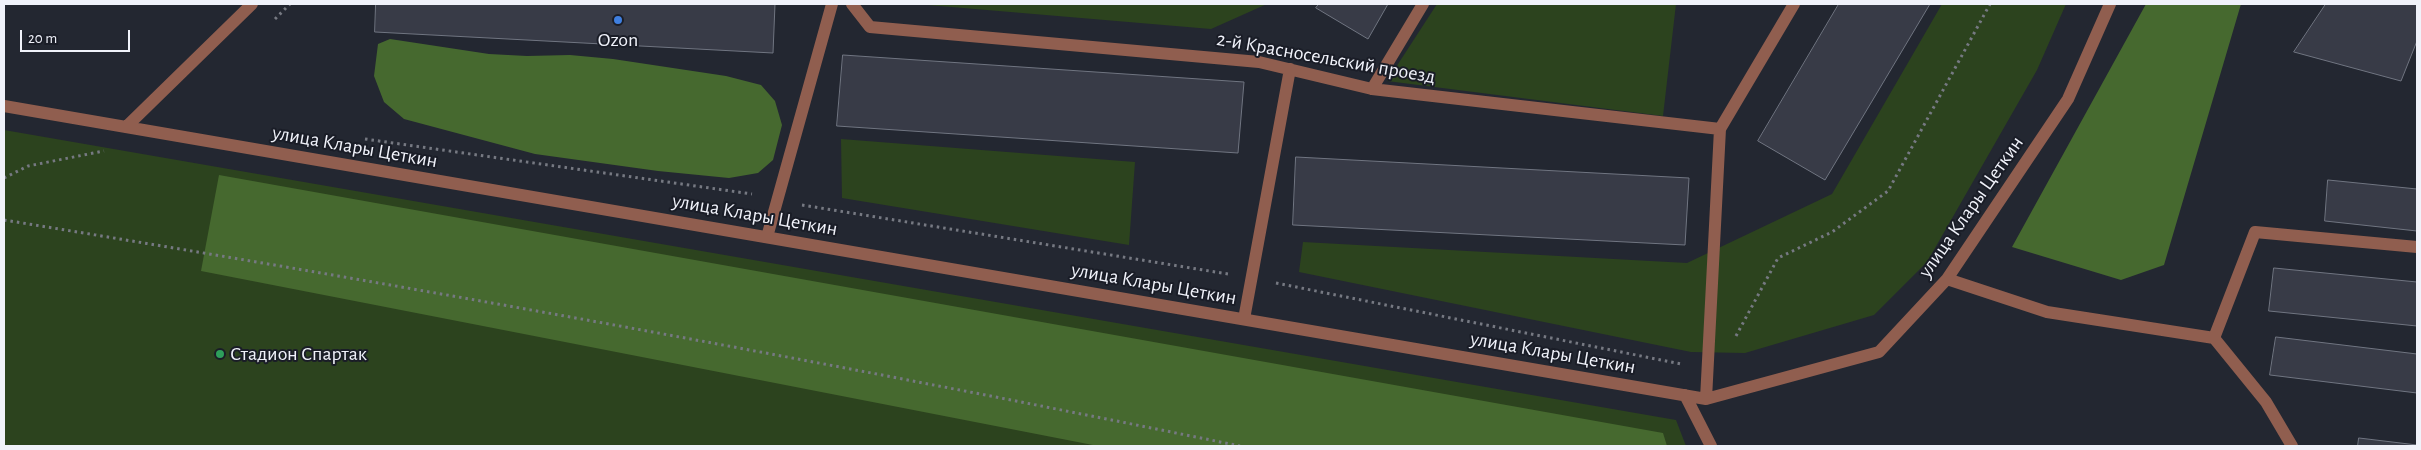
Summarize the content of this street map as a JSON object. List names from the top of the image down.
{
  "streets": {
    "street": ["2-й Красносельский проезд", "улица Клары Цеткин"]
  },
  "places": ["Ozon", "Стадион Спартак"],
  "scale_bar": "20 m"
}
